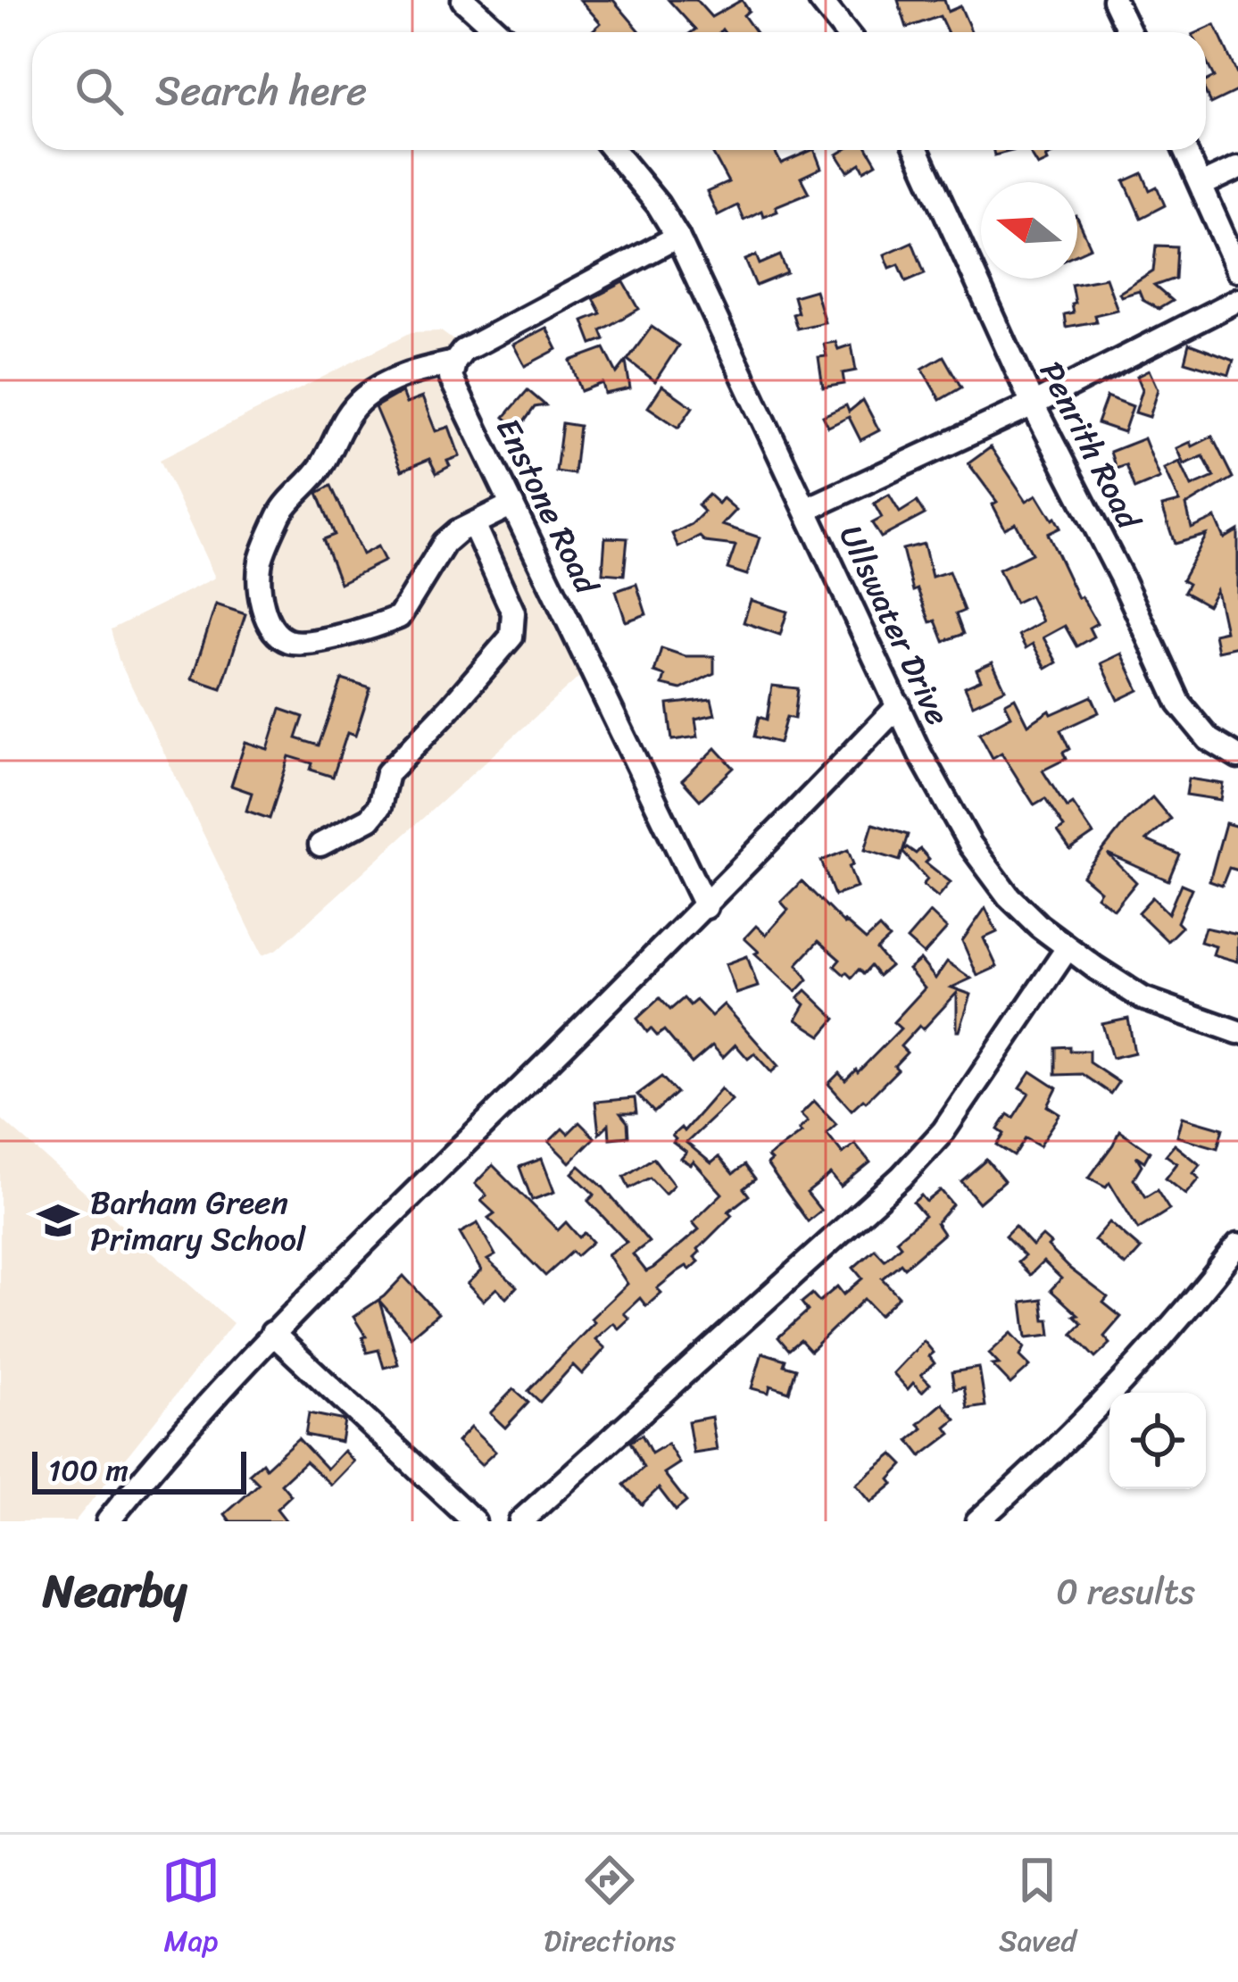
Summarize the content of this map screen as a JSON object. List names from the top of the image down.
{
  "streets": {
    "street": ["Penrith Road", "Enstone Road", "Ullswater Drive"]
  },
  "places": {
    "school or university": ["Barham Green Primary School"]
  },
  "scale_bar": "100 m",
  "north": "left",
  "page": {
    "search": "Search here",
    "scale": "100 m",
    "heading": ["Nearby", "0 results"],
    "nav": ["Map", "Directions", "Saved"]
  }
}
